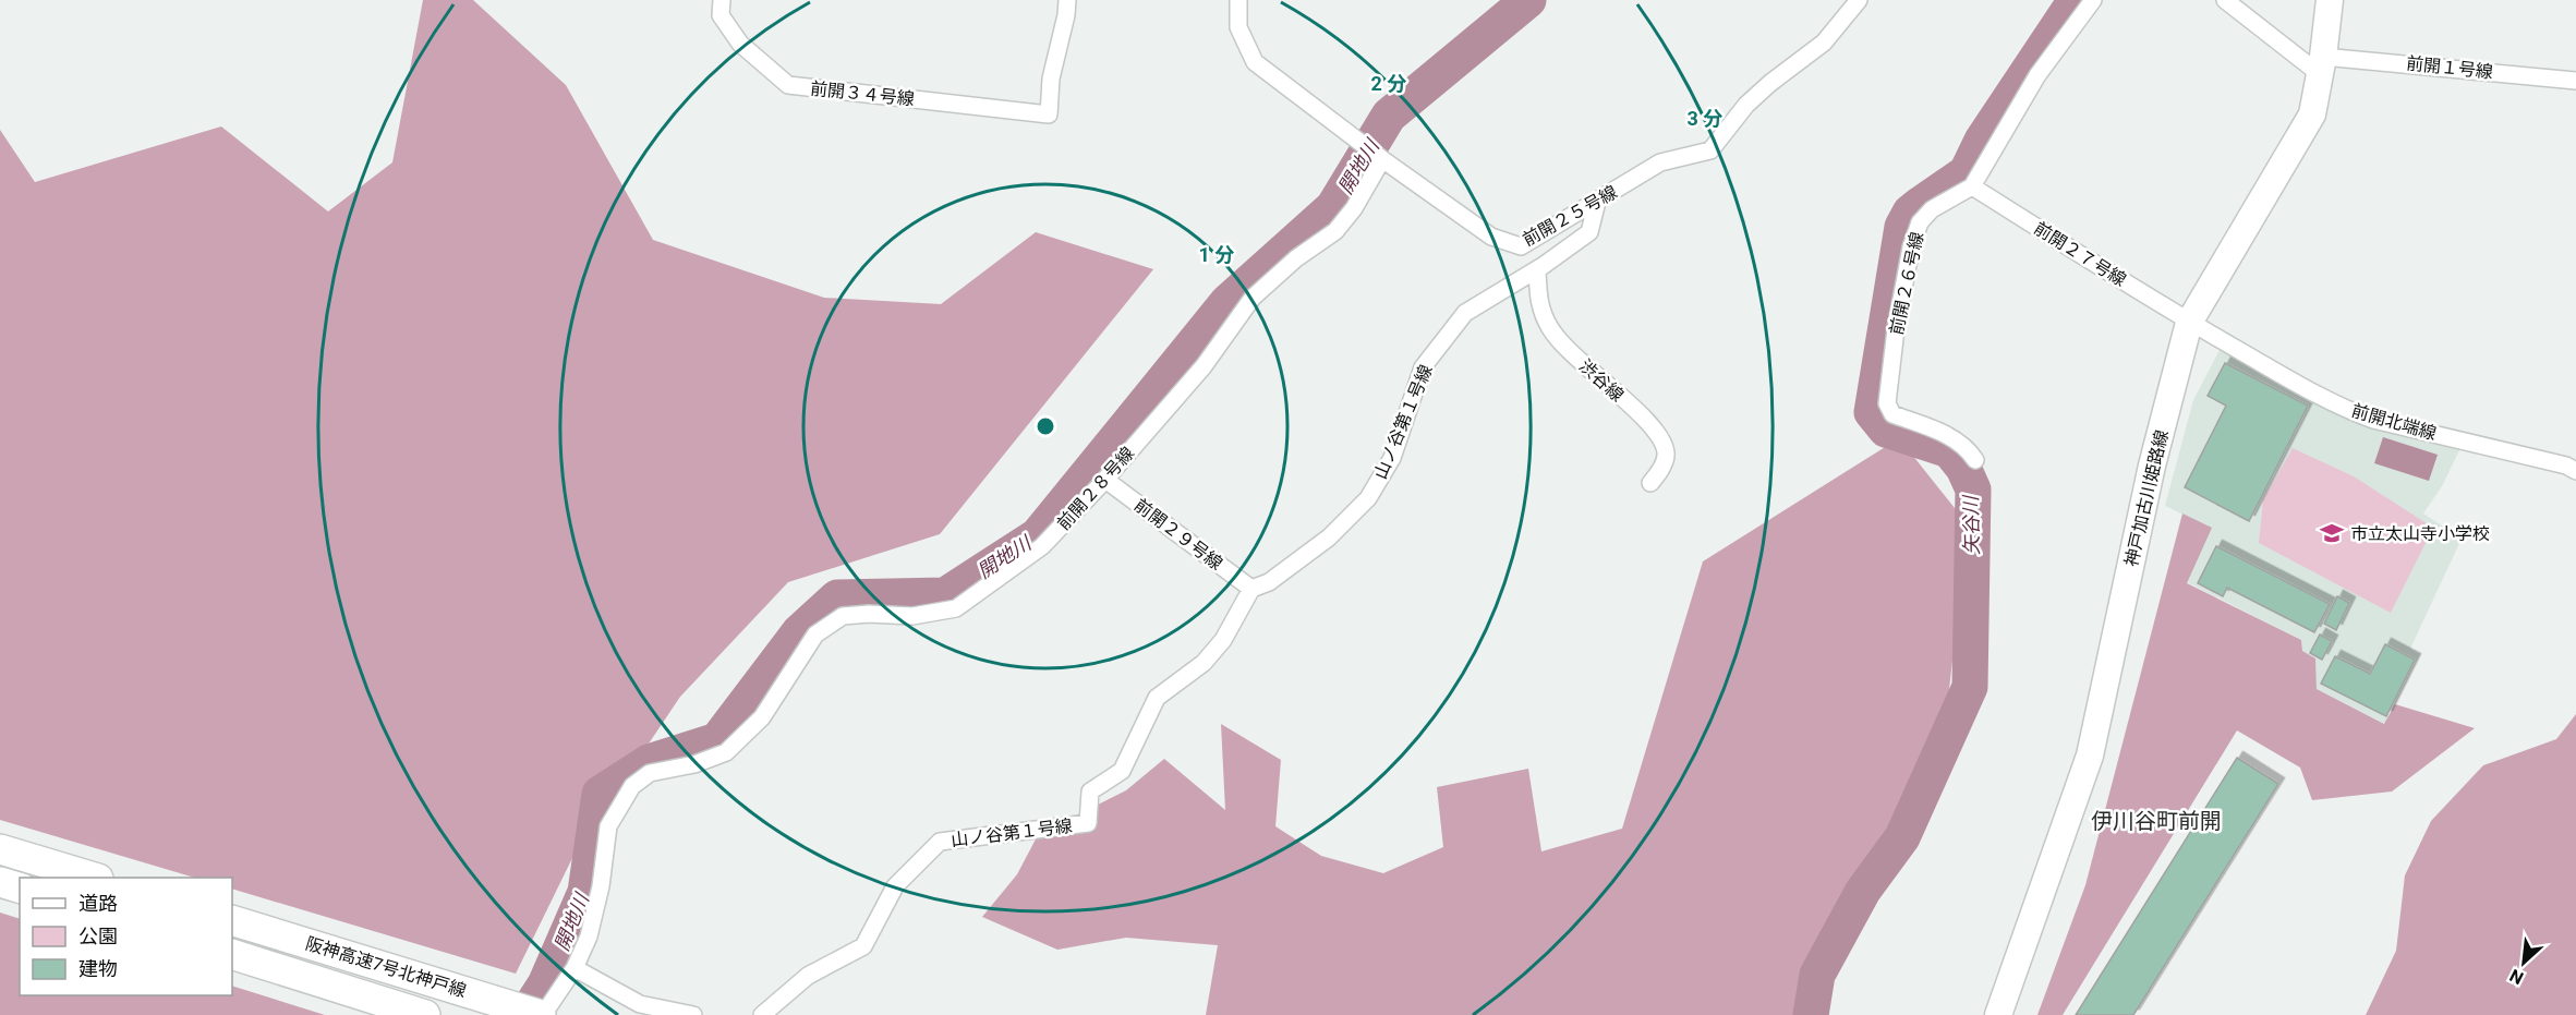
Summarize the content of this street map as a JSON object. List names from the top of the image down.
{
  "streets": {
    "highway": ["阪神高速7号北神戸線"],
    "main road": ["神戸加古川姫路線"],
    "street": [
      "前開１号線",
      "前開３４号線",
      "前開２５号線",
      "前開２７号線",
      "前開２６号線",
      "渋谷線",
      "山ノ谷第１号線",
      "前開北端線",
      "前開２８号線",
      "前開２９号線"
    ]
  },
  "crossings": [
    ["前開１号線", "神戸加古川姫路線"],
    ["前開２５号線", "山ノ谷第１号線"],
    ["前開２５号線", "前開２８号線"],
    ["前開２７号線", "前開２６号線"],
    ["前開２７号線", "前開北端線"],
    ["前開２７号線", "神戸加古川姫路線"],
    ["渋谷線", "山ノ谷第１号線"],
    ["山ノ谷第１号線", "前開２９号線"],
    ["前開北端線", "神戸加古川姫路線"],
    ["前開２８号線", "前開２９号線"],
    ["前開２８号線", "阪神高速7号北神戸線"]
  ],
  "districts": ["伊川谷町前開"],
  "water": ["開地川", "矢谷川"],
  "places": {
    "school or university": ["市立太山寺小学校"]
  },
  "legend": ["道路", "公園", "建物"],
  "north": "bottom left",
  "rings": ["2 分", "3 分", "1 分"]
}
